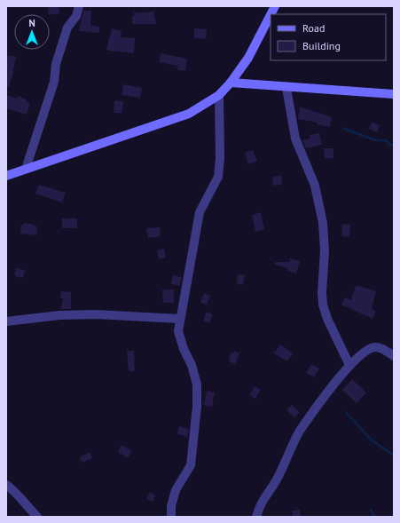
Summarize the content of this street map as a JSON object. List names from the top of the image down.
{
  "legend": ["Road", "Building"],
  "north": "top"
}
